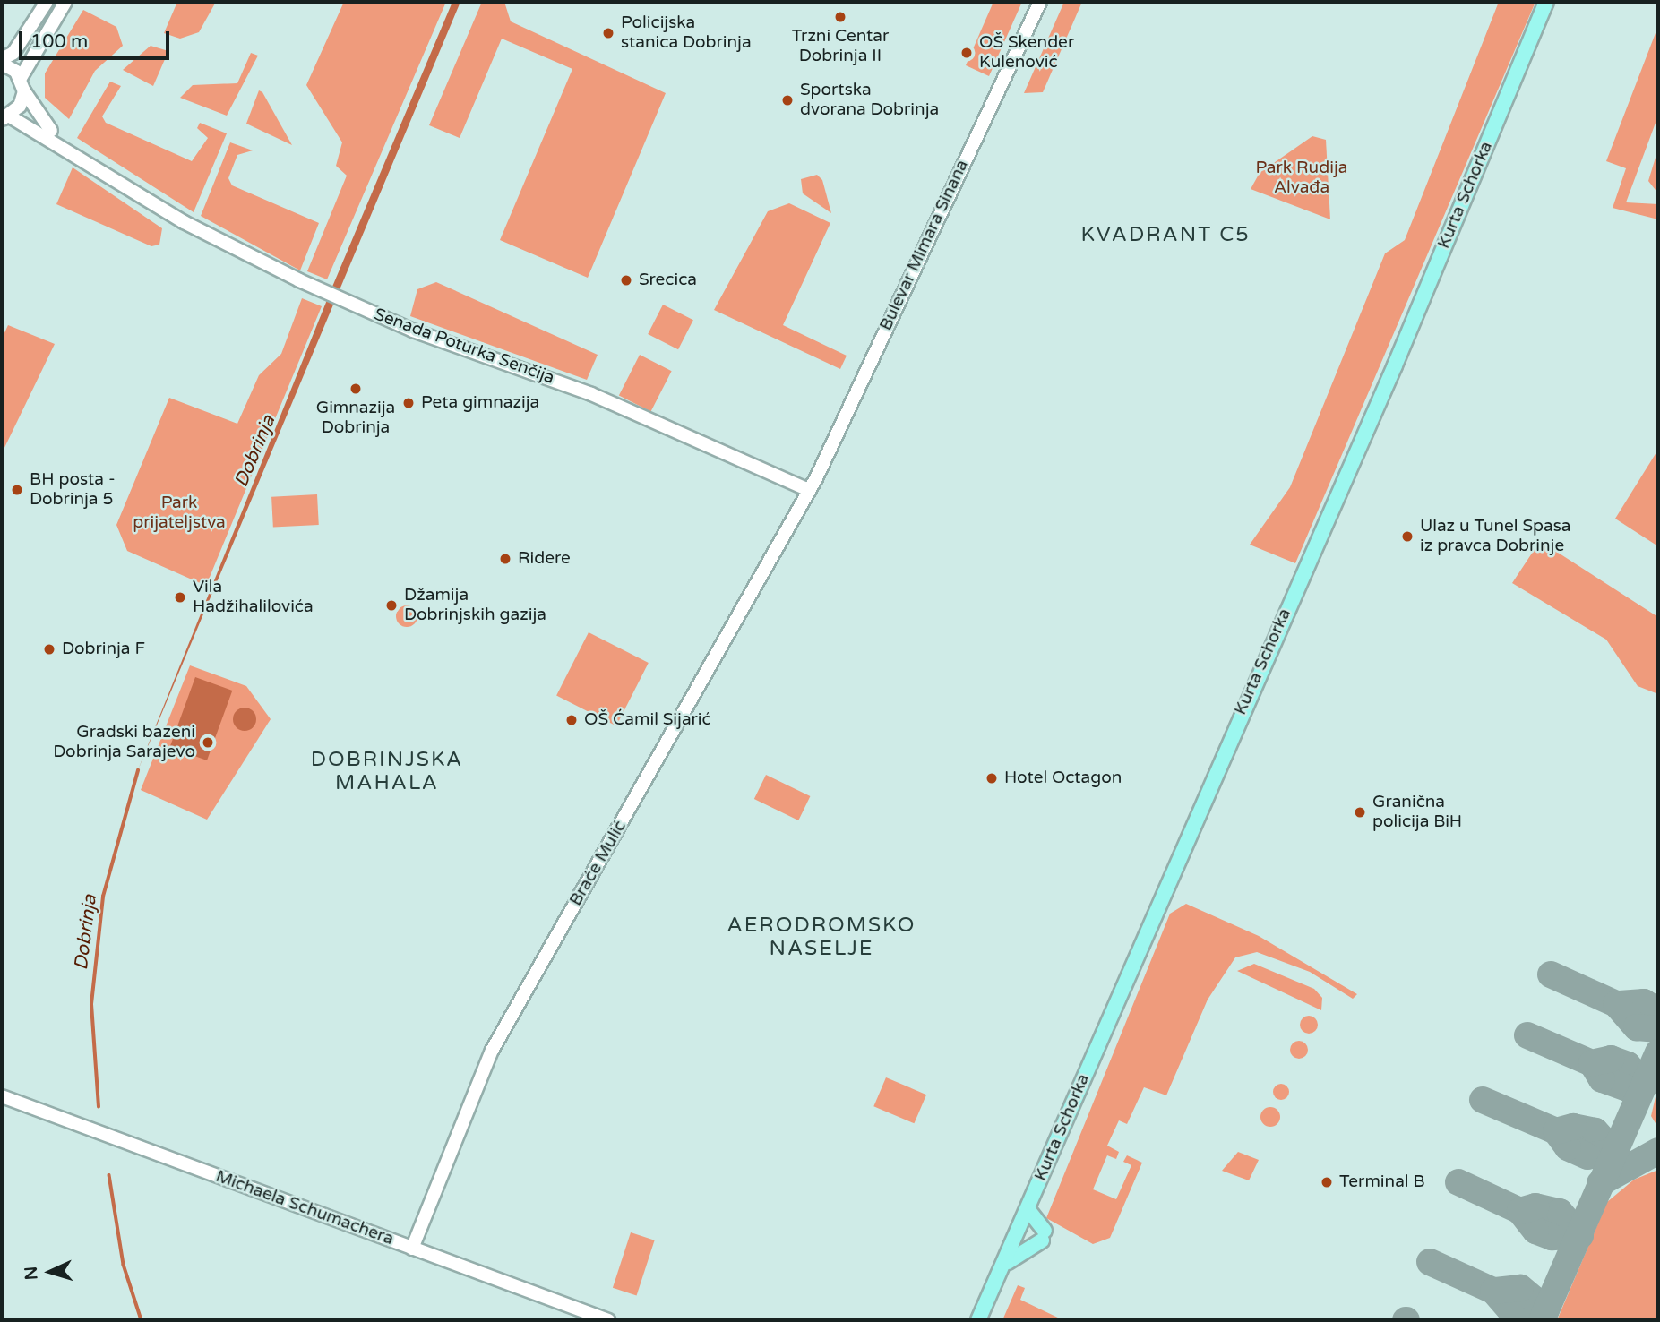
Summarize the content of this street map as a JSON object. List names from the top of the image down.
{
  "streets": {
    "main road": ["Kurta Schorka"],
    "street": [
      "Bulevar Mimara Sinana",
      "Senada Poturka Senčija",
      "Braće Mulić",
      "Michaela Schumachera"
    ]
  },
  "crossings": [
    ["Bulevar Mimara Sinana", "Senada Poturka Senčija"],
    ["Bulevar Mimara Sinana", "Braće Mulić"],
    ["Senada Poturka Senčija", "Braće Mulić"],
    ["Braće Mulić", "Michaela Schumachera"]
  ],
  "districts": ["KVADRANT C5", "DOBRINJSKA MAHALA", "AERODROMSKO NASELJE"],
  "water": ["Dobrinja"],
  "parks": ["Park Rudija Alvađa", "Park prijateljstva"],
  "places": [
    "Trzni Centar Dobrinja II",
    "Policijska stanica Dobrinja",
    "OŠ Skender Kulenović",
    "Sportska dvorana Dobrinja",
    "Srecica",
    "Gimnazija Dobrinja",
    "Peta gimnazija",
    "BH posta - Dobrinja 5",
    "Ulaz u Tunel Spasa iz pravca Dobrinje",
    "Ridere",
    "Vila Hadžihalilovića",
    "Džamija Dobrinjskih gazija",
    "Dobrinja F",
    "OŠ Ćamil Sijarić",
    "Gradski bazeni Dobrinja Sarajevo",
    "Hotel Octagon",
    "Granična policija BiH",
    "Terminal B"
  ],
  "scale_bar": "100 m",
  "north": "left"
}
